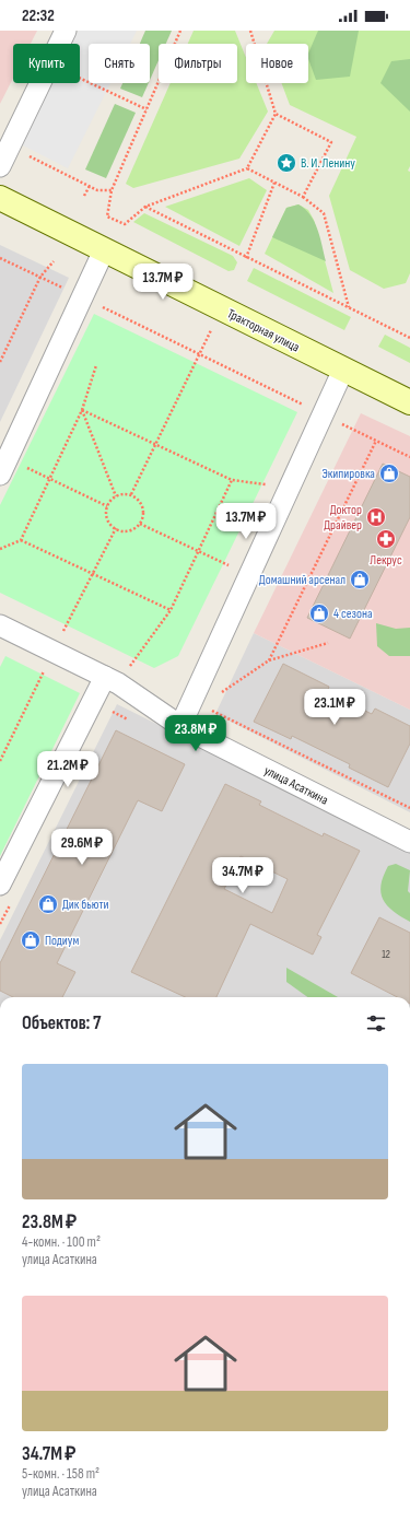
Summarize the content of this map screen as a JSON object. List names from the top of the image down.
{
  "streets": {
    "main road": ["Тракторная улица"],
    "street": ["улица Асаткина"]
  },
  "places": {
    "place": ["В. И. Ленину"],
    "shop": [
      "Экипировка",
      "Домашний арсенал",
      "4 сезона",
      "Дик бьюти",
      "Подиум"
    ],
    "hospital": ["Доктор Драйвер"],
    "pharmacy": ["Лекрус"]
  },
  "house_numbers": ["12"],
  "page": {
    "status": "22:32",
    "chip": [
      "Купить",
      "Снять",
      "Фильтры",
      "Новое"
    ],
    "price": [
      "13.7M ₽",
      "13.7M ₽",
      "23.1M ₽",
      "23.8M ₽",
      "21.2M ₽",
      "29.6M ₽",
      "34.7M ₽"
    ],
    "heading": "Объектов: 7",
    "list": [
      {
        "name": "23.8M ₽",
        "note": "4-комн. · 100 m² · улица Асаткина"
      },
      {
        "name": "34.7M ₽",
        "note": "5-комн. · 158 m² · улица Асаткина"
      }
    ]
  }
}
